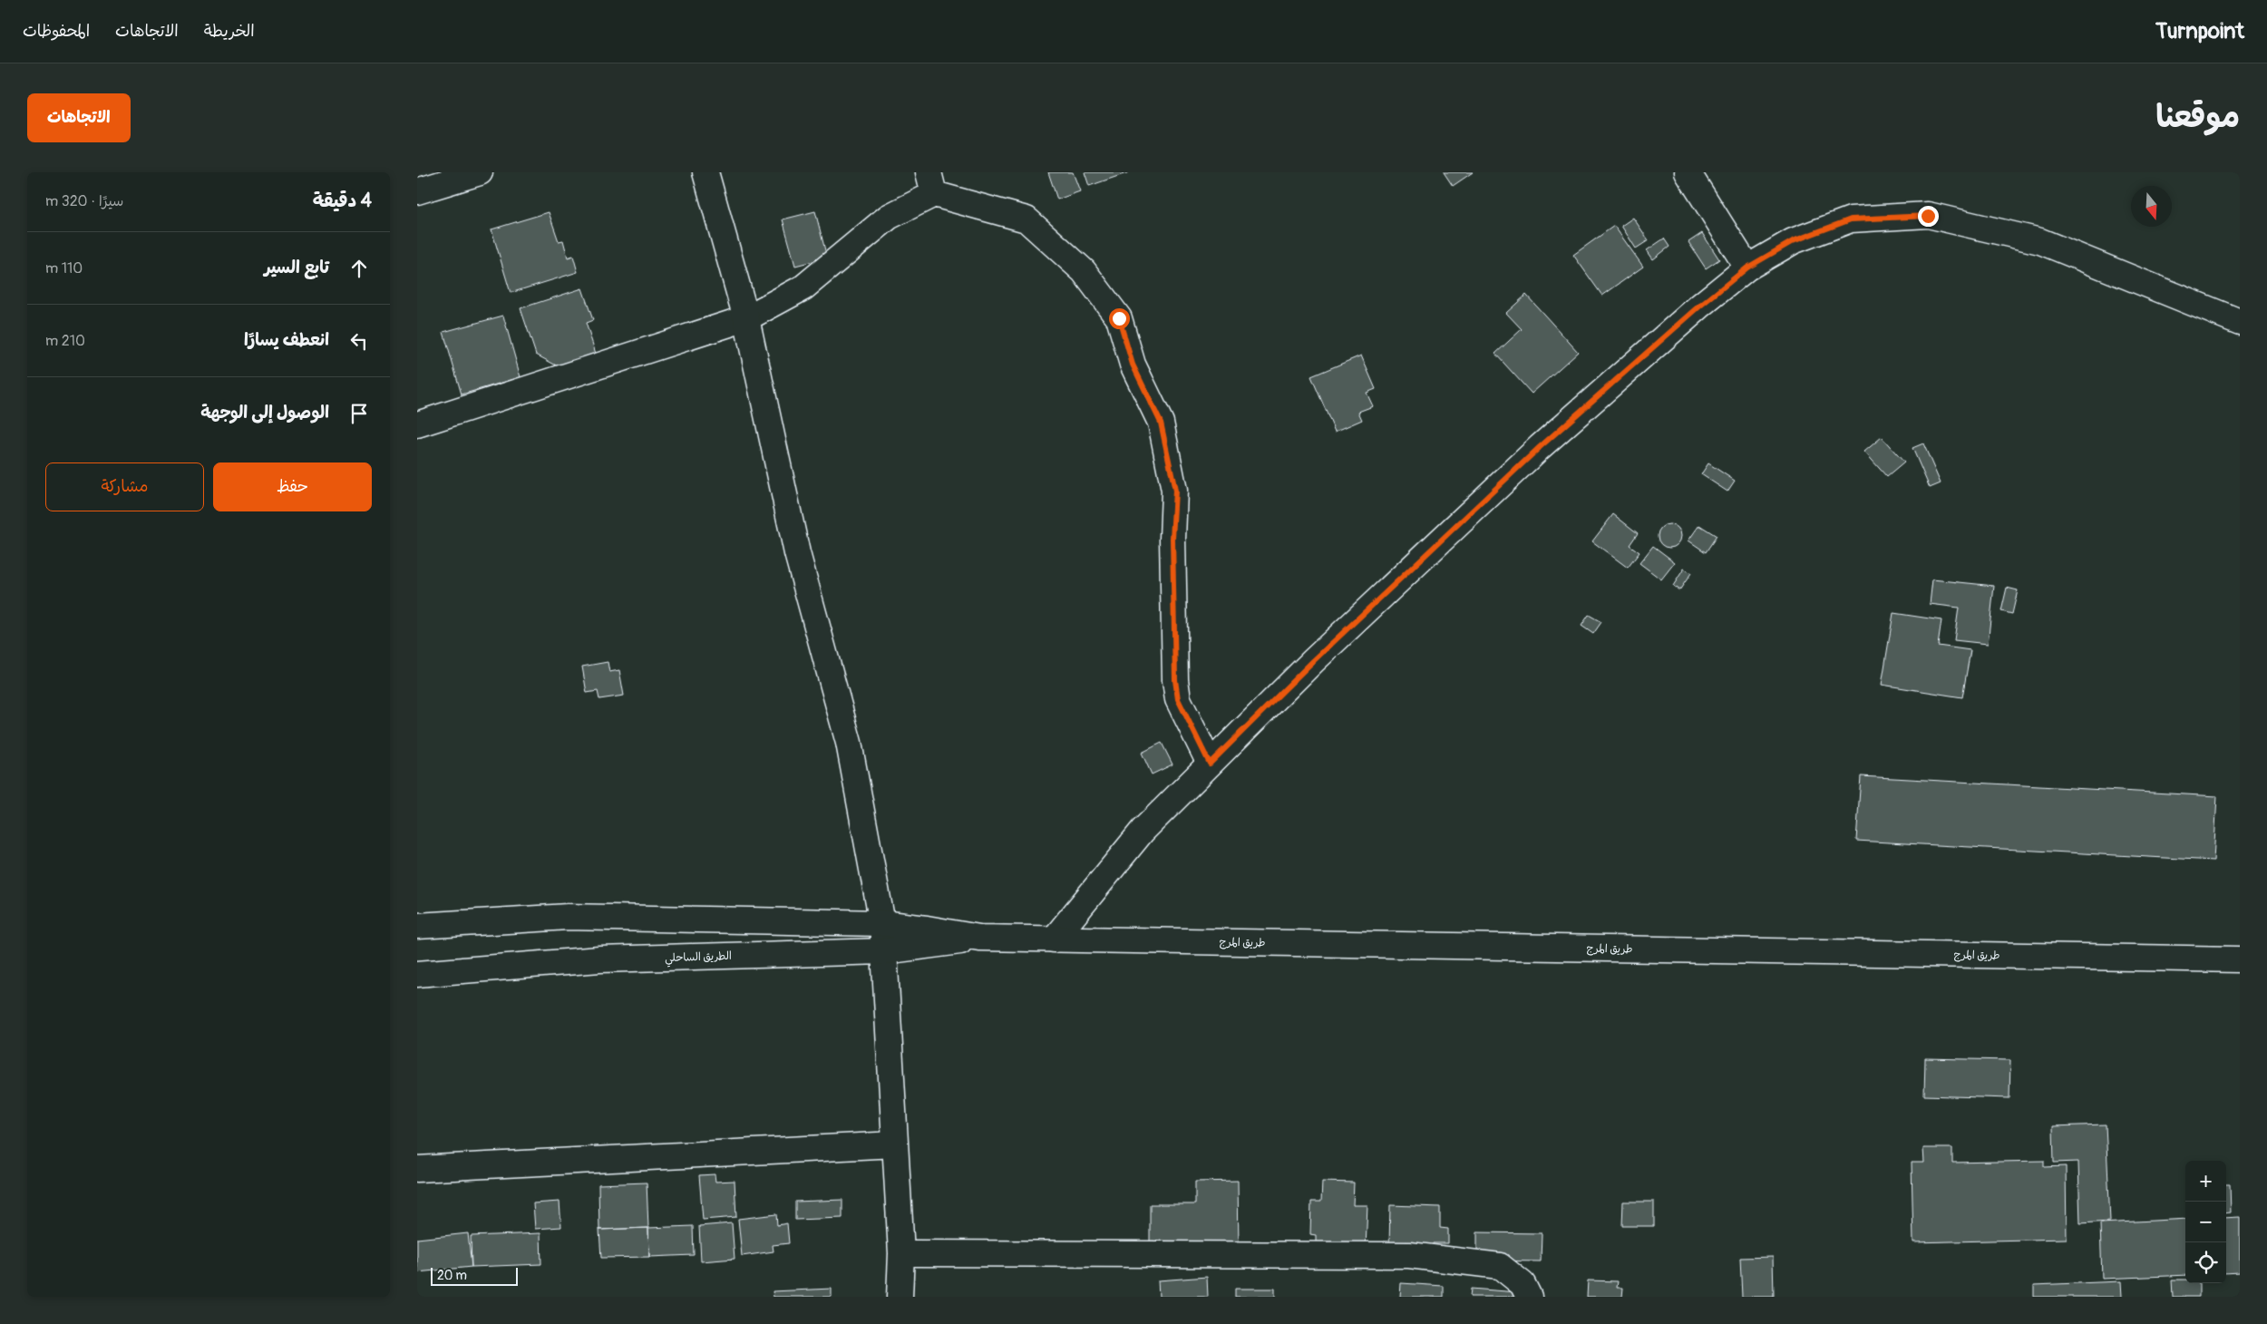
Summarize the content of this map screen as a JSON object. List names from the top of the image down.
{
  "streets": {
    "main road": ["طريق المرج", "الطريق الساحلي"]
  },
  "crossings": [
    ["طريق المرج", "الطريق الساحلي"]
  ],
  "scale_bar": "20 m",
  "north": "bottom",
  "page": {
    "header": "Turnpoint",
    "nav": ["الخريطة", "الاتجاهات", "المحفوظات"],
    "title": "موقعنا",
    "buttons": [
      "الاتجاهات",
      ["حفظ", "مشاركة"]
    ],
    "heading": ["4 دقيقة", "سيرًا · 320 m"],
    "list": [
      ["تابع السير", "110 m"],
      ["انعطف يسارًا", "210 m"],
      "الوصول إلى الوجهة"
    ],
    "map_buttons": ["+", "−"],
    "scale": "20 m"
  }
}
